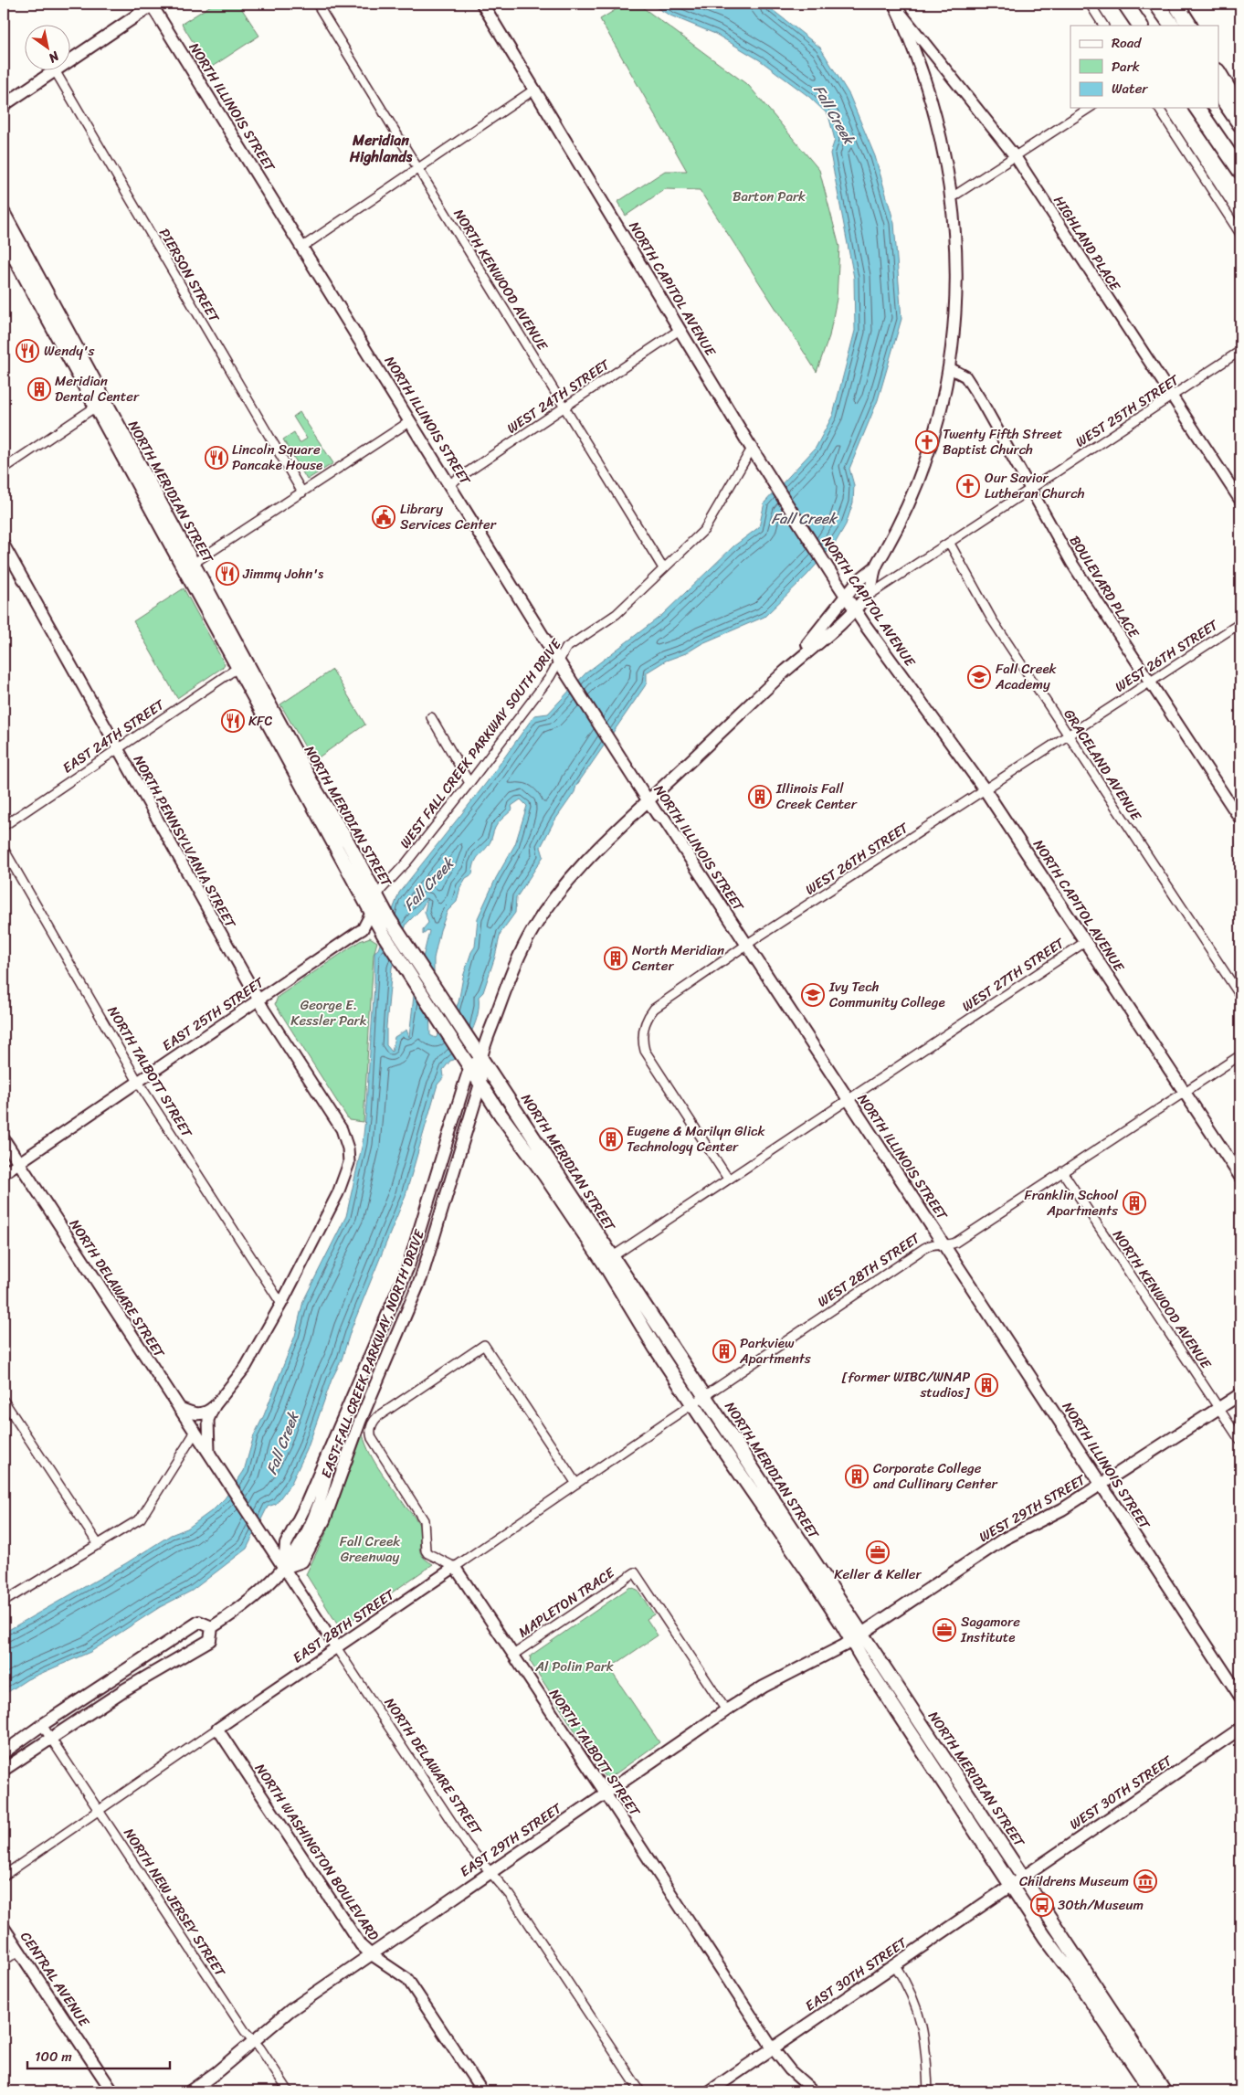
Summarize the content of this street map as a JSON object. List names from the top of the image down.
{
  "streets": {
    "main road": [
      "NORTH ILLINOIS STREET",
      "NORTH CAPITOL AVENUE",
      "NORTH MERIDIAN STREET",
      "NORTH DELAWARE STREET",
      "EAST FALL CREEK PARKWAY, NORTH DRIVE",
      "WEST 29TH STREET",
      "WEST 30TH STREET",
      "EAST 29TH STREET",
      "EAST 30TH STREET",
      "CENTRAL AVENUE"
    ],
    "street": [
      "HIGHLAND PLACE",
      "PIERSON STREET",
      "NORTH KENWOOD AVENUE",
      "WEST 24TH STREET",
      "WEST 25TH STREET",
      "BOULEVARD PLACE",
      "WEST 26TH STREET",
      "EAST 24TH STREET",
      "WEST FALL CREEK PARKWAY SOUTH DRIVE",
      "GRACELAND AVENUE",
      "NORTH PENNSYLVANIA STREET",
      "WEST 27TH STREET",
      "EAST 25TH STREET",
      "NORTH TALBOTT STREET",
      "WEST 28TH STREET",
      "MAPLETON TRACE",
      "EAST 28TH STREET",
      "NORTH WASHINGTON BOULEVARD",
      "NORTH NEW JERSEY STREET"
    ]
  },
  "crossings": [
    ["NORTH ILLINOIS STREET", "WEST 24TH STREET"],
    ["NORTH ILLINOIS STREET", "WEST 26TH STREET"],
    ["NORTH ILLINOIS STREET", "WEST FALL CREEK PARKWAY SOUTH DRIVE"],
    ["NORTH ILLINOIS STREET", "WEST 27TH STREET"],
    ["NORTH ILLINOIS STREET", "WEST 28TH STREET"],
    ["NORTH ILLINOIS STREET", "WEST 29TH STREET"],
    ["HIGHLAND PLACE", "WEST 25TH STREET"],
    ["NORTH KENWOOD AVENUE", "WEST 24TH STREET"],
    ["NORTH KENWOOD AVENUE", "WEST FALL CREEK PARKWAY SOUTH DRIVE"],
    ["NORTH KENWOOD AVENUE", "WEST 28TH STREET"],
    ["NORTH KENWOOD AVENUE", "WEST 29TH STREET"],
    ["NORTH CAPITOL AVENUE", "WEST 24TH STREET"],
    ["NORTH CAPITOL AVENUE", "WEST 26TH STREET"],
    ["NORTH CAPITOL AVENUE", "WEST FALL CREEK PARKWAY SOUTH DRIVE"],
    ["NORTH CAPITOL AVENUE", "WEST 27TH STREET"],
    ["NORTH CAPITOL AVENUE", "WEST 28TH STREET"],
    ["WEST 25TH STREET", "BOULEVARD PLACE"],
    ["WEST 25TH STREET", "GRACELAND AVENUE"],
    ["NORTH MERIDIAN STREET", "EAST 24TH STREET"],
    ["NORTH MERIDIAN STREET", "WEST FALL CREEK PARKWAY SOUTH DRIVE"],
    ["NORTH MERIDIAN STREET", "WEST 27TH STREET"],
    ["NORTH MERIDIAN STREET", "EAST 25TH STREET"],
    ["NORTH MERIDIAN STREET", "WEST 28TH STREET"],
    ["NORTH MERIDIAN STREET", "EAST FALL CREEK PARKWAY, NORTH DRIVE"],
    ["NORTH MERIDIAN STREET", "WEST 29TH STREET"],
    ["NORTH MERIDIAN STREET", "EAST 28TH STREET"],
    ["NORTH MERIDIAN STREET", "WEST 30TH STREET"],
    ["NORTH MERIDIAN STREET", "EAST 29TH STREET"],
    ["NORTH MERIDIAN STREET", "EAST 30TH STREET"],
    ["BOULEVARD PLACE", "WEST 26TH STREET"],
    ["WEST 26TH STREET", "GRACELAND AVENUE"],
    ["WEST 26TH STREET", "WEST 27TH STREET"],
    ["EAST 24TH STREET", "NORTH PENNSYLVANIA STREET"],
    ["WEST FALL CREEK PARKWAY SOUTH DRIVE", "EAST 25TH STREET"],
    ["NORTH PENNSYLVANIA STREET", "EAST 25TH STREET"],
    ["NORTH PENNSYLVANIA STREET", "NORTH TALBOTT STREET"],
    ["EAST 25TH STREET", "NORTH TALBOTT STREET"],
    ["EAST 25TH STREET", "NORTH DELAWARE STREET"],
    ["NORTH TALBOTT STREET", "MAPLETON TRACE"],
    ["NORTH TALBOTT STREET", "EAST 28TH STREET"],
    ["NORTH TALBOTT STREET", "EAST 29TH STREET"],
    ["NORTH TALBOTT STREET", "EAST 30TH STREET"],
    ["WEST 28TH STREET", "EAST 28TH STREET"],
    ["NORTH DELAWARE STREET", "EAST FALL CREEK PARKWAY, NORTH DRIVE"],
    ["NORTH DELAWARE STREET", "EAST 28TH STREET"],
    ["NORTH DELAWARE STREET", "EAST 29TH STREET"],
    ["WEST 29TH STREET", "EAST 29TH STREET"],
    ["MAPLETON TRACE", "EAST 29TH STREET"],
    ["EAST 28TH STREET", "NORTH WASHINGTON BOULEVARD"],
    ["EAST 28TH STREET", "NORTH NEW JERSEY STREET"],
    ["WEST 30TH STREET", "EAST 30TH STREET"],
    ["EAST 29TH STREET", "NORTH WASHINGTON BOULEVARD"],
    ["EAST 29TH STREET", "NORTH NEW JERSEY STREET"]
  ],
  "districts": ["Meridian Highlands"],
  "water": ["Fall Creek"],
  "parks": [
    "Barton Park",
    "George E. Kessler Park",
    "Fall Creek Greenway",
    "Al Polin Park"
  ],
  "places": {
    "restaurant": [
      "Wendy's",
      "Lincoln Square Pancake House",
      "Jimmy John's",
      "KFC"
    ],
    "building": [
      "Meridian Dental Center",
      "Illinois Fall Creek Center",
      "North Meridian Center",
      "Eugene & Marilyn Glick Technology Center",
      "Franklin School Apartments",
      "Parkview Apartments",
      "[former WIBC/WNAP studios]",
      "Corporate College and Cullinary Center"
    ],
    "church": ["Twenty Fifth Street Baptist Church", "Our Savior Lutheran Church"],
    "public building": ["Library Services Center"],
    "school or university": ["Fall Creek Academy", "Ivy Tech Community College"],
    "office": ["Keller & Keller", "Sagamore Institute"],
    "museum": ["Childrens Museum"],
    "bus stop": ["30th/Museum"]
  },
  "legend": ["Road", "Park", "Water"],
  "scale_bar": "100 m",
  "north": "bottom right"
}
